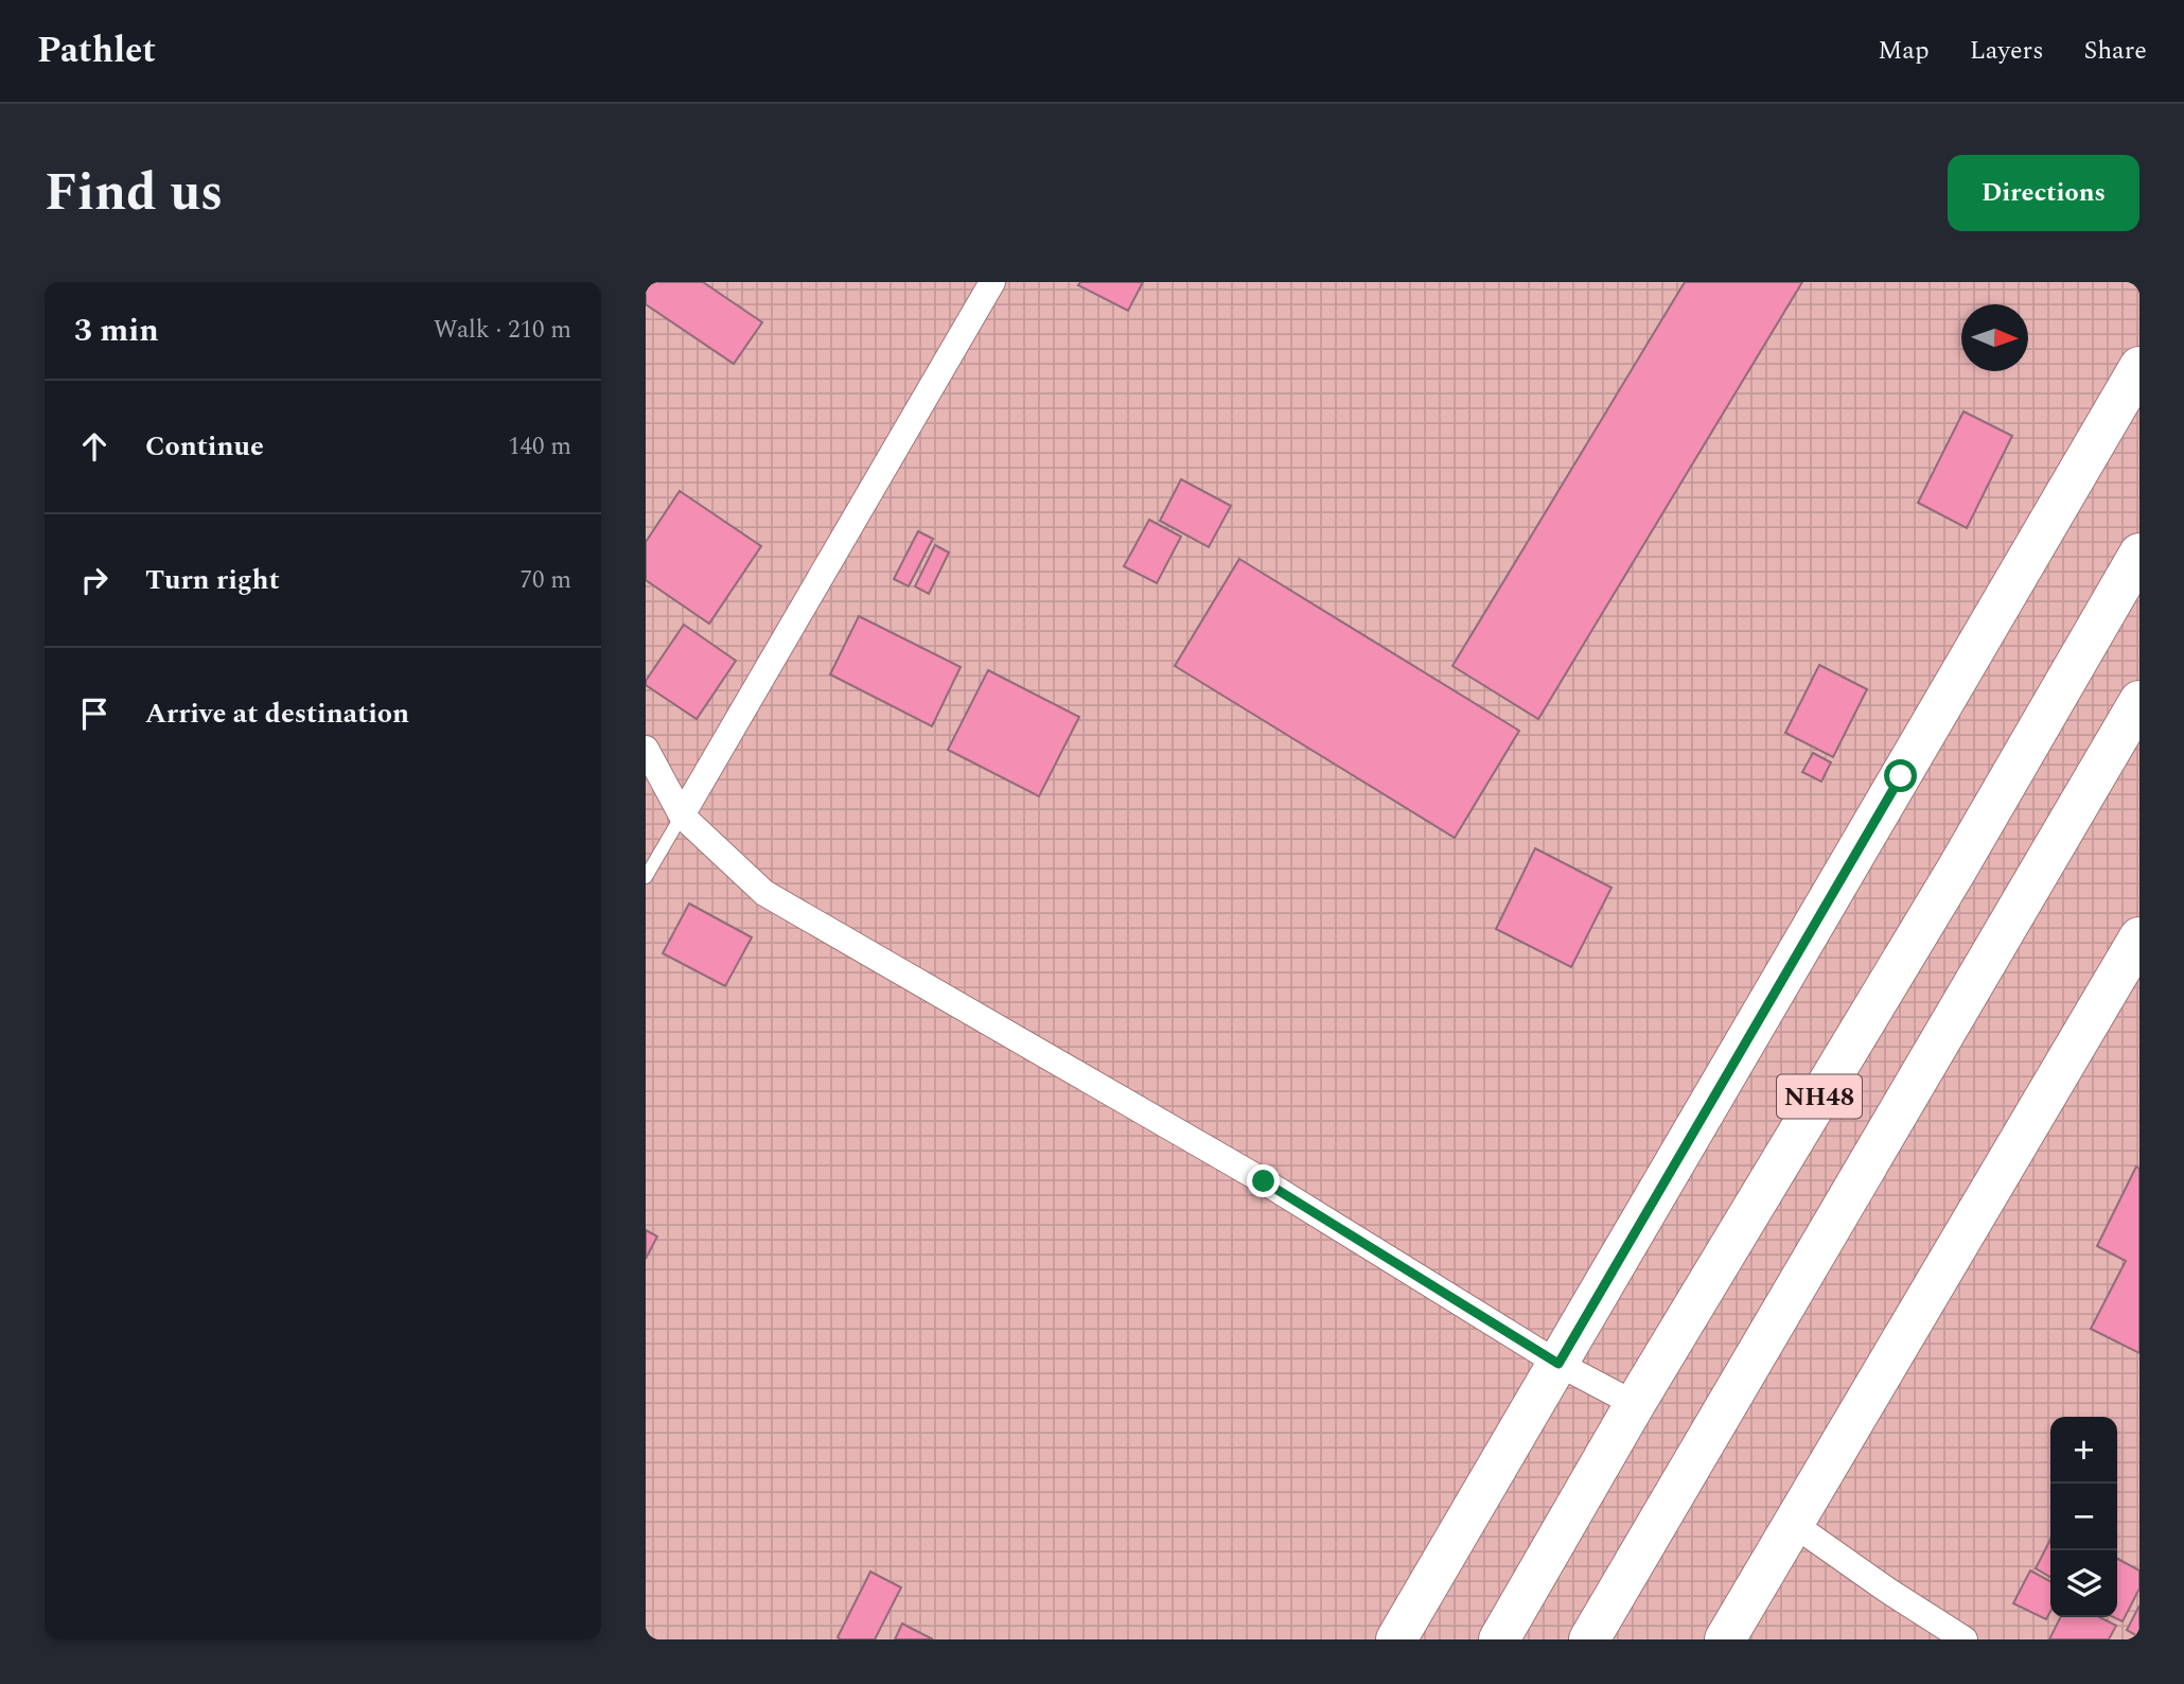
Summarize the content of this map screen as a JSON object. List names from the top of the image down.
{
  "streets": {
    "main road": ["NH48"]
  },
  "north": "right",
  "page": {
    "header": "Pathlet",
    "nav": ["Map", "Layers", "Share"],
    "title": "Find us",
    "buttons": "Directions",
    "heading": ["3 min", "Walk · 210 m"],
    "list": [
      ["Continue", "140 m"],
      ["Turn right", "70 m"],
      "Arrive at destination"
    ],
    "map_buttons": ["+", "−"]
  }
}
